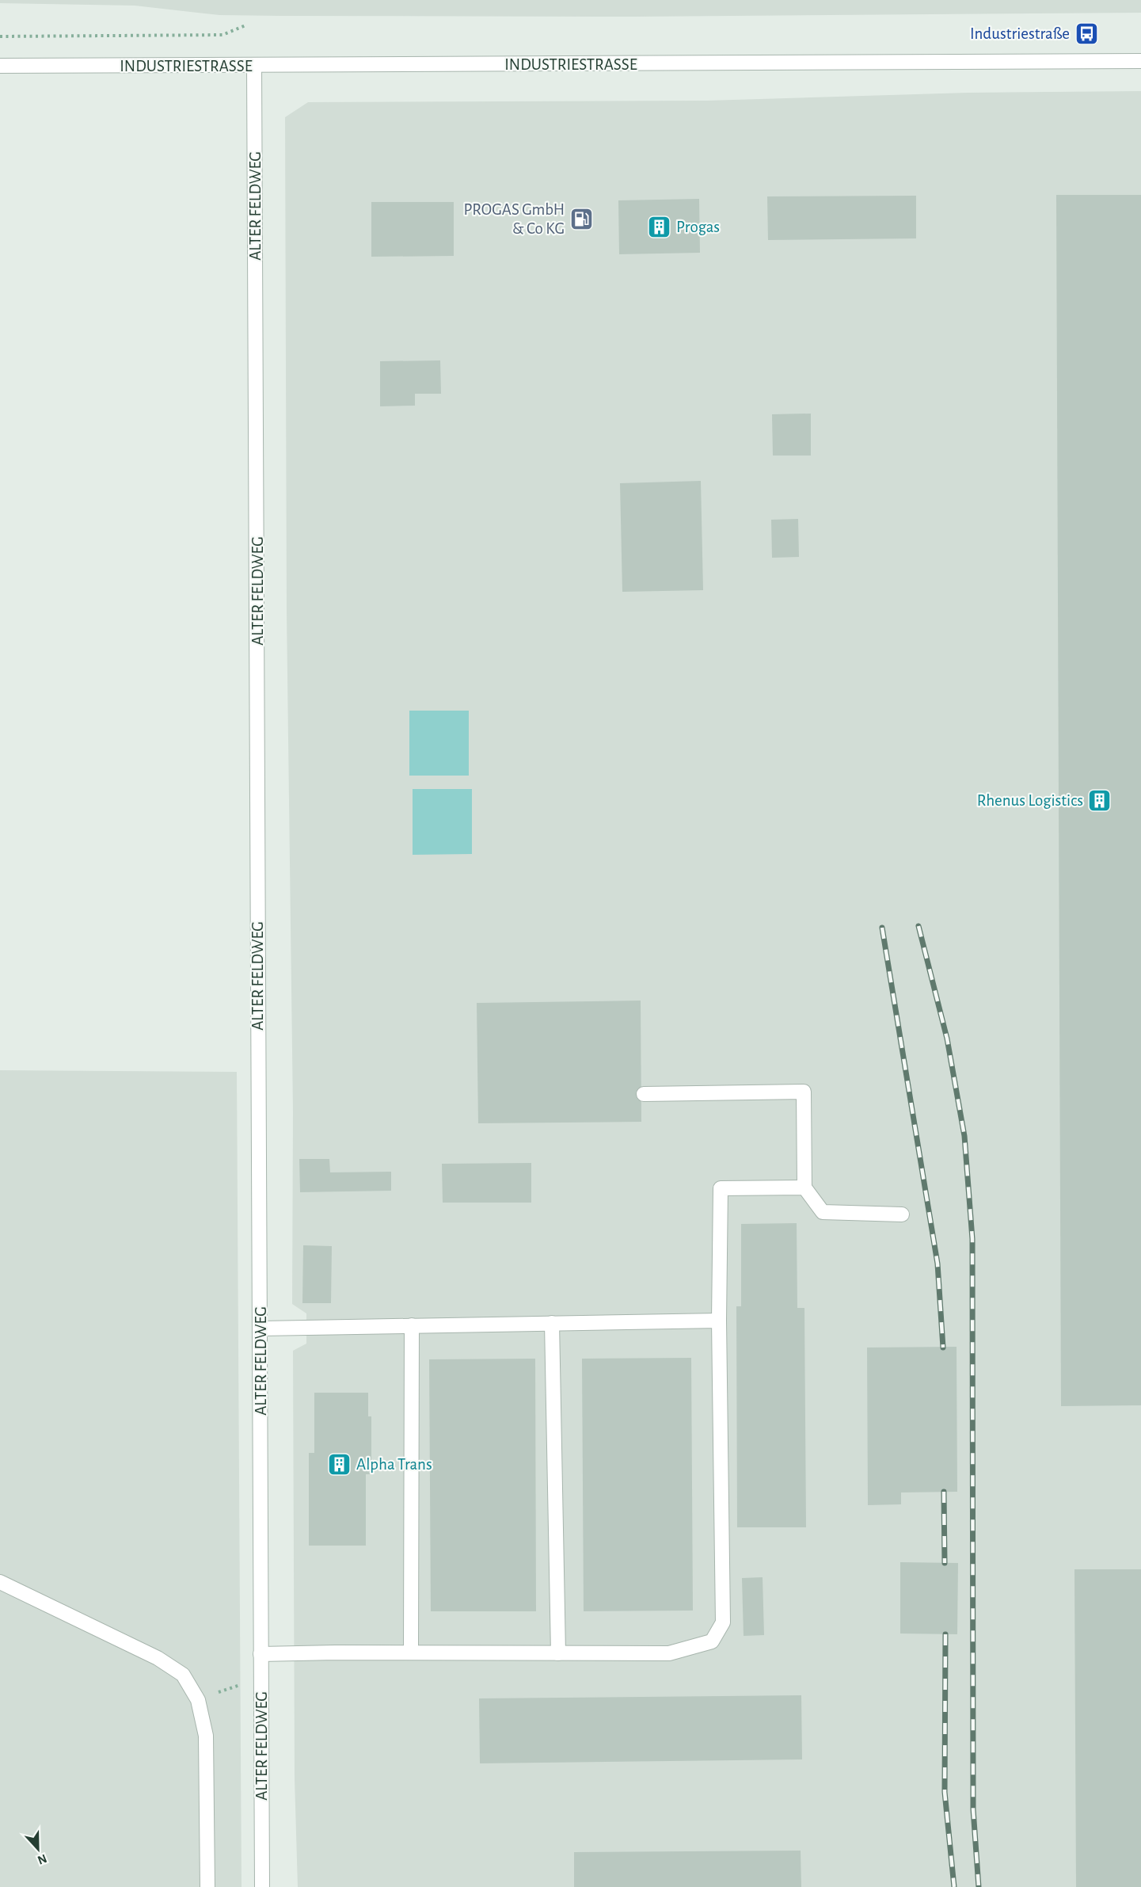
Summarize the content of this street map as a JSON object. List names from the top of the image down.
{
  "streets": {
    "street": ["INDUSTRIESTRASSE", "ALTER FELDWEG"]
  },
  "crossings": [
    ["INDUSTRIESTRASSE", "ALTER FELDWEG"]
  ],
  "places": {
    "bus stop": ["Industriestraße"],
    "fuel station": ["PROGAS GmbH & Co KG"],
    "building": ["Progas", "Rhenus Logistics", "Alpha Trans"]
  },
  "north": "bottom"
}
